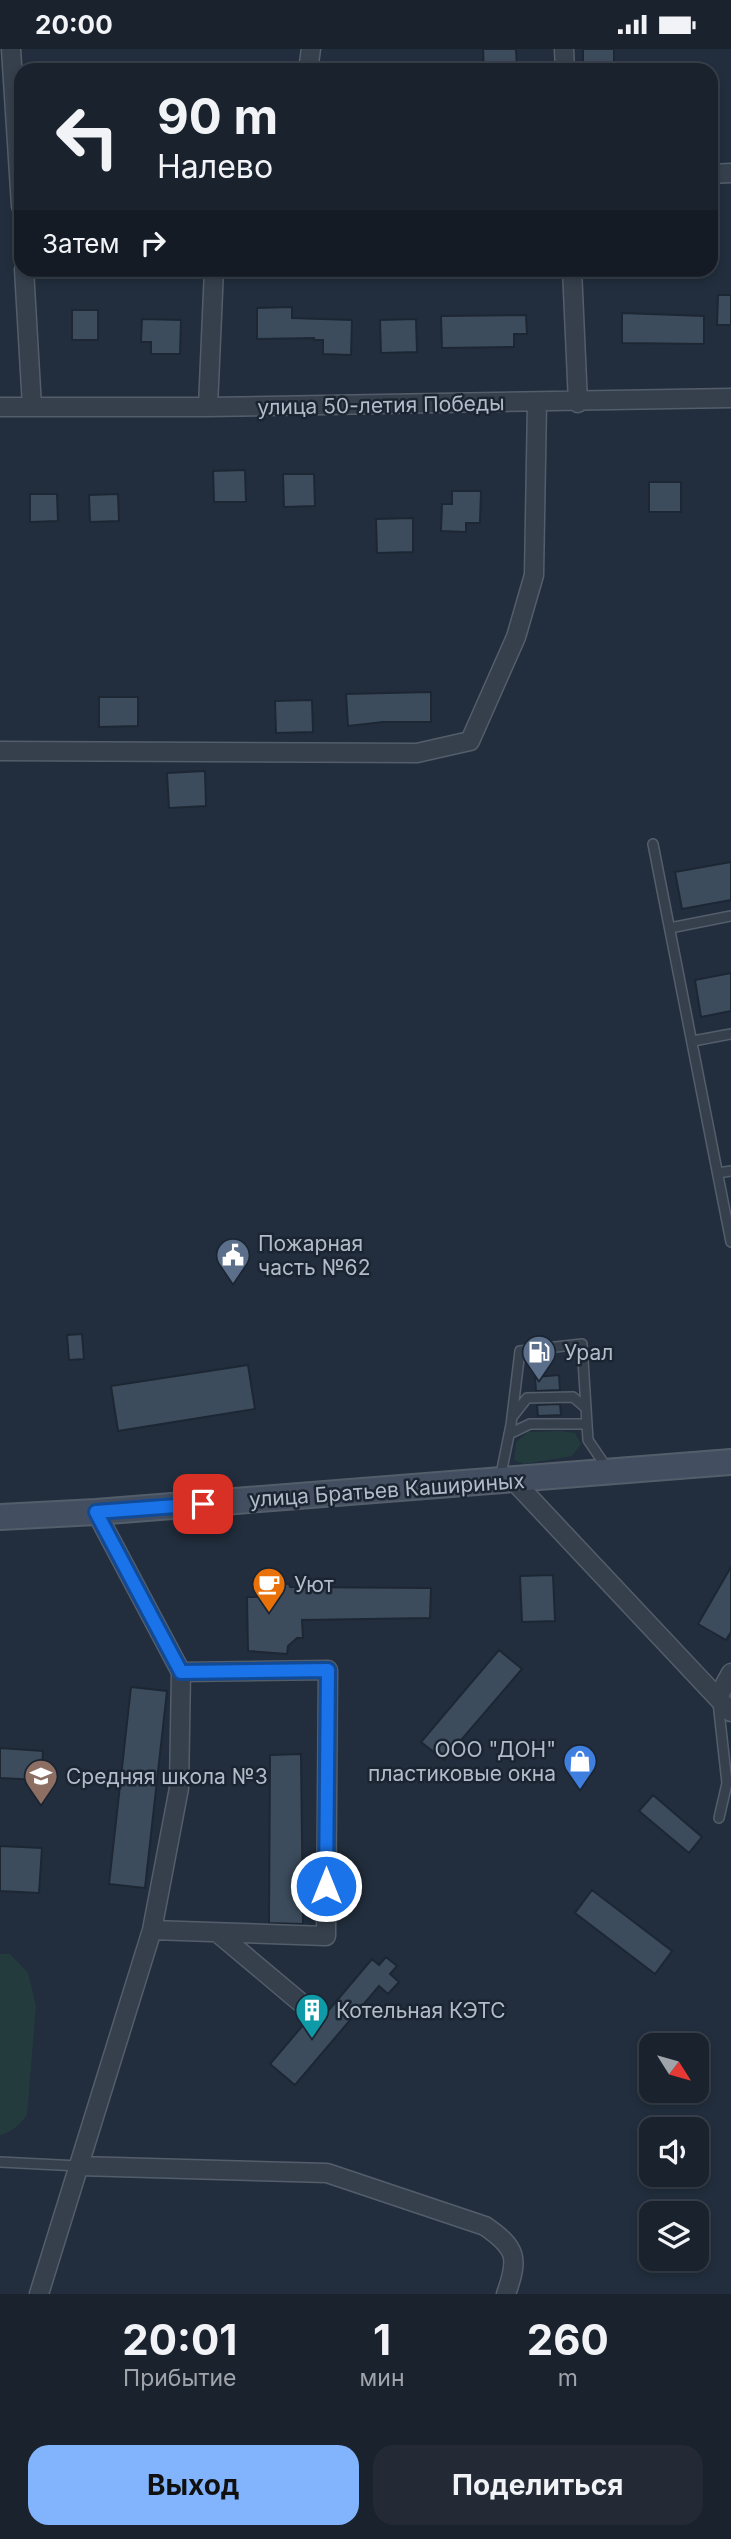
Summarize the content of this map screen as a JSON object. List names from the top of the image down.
{
  "streets": {
    "main road": ["улица Братьев Кашириных"],
    "street": ["улица 50-летия Победы"]
  },
  "places": {
    "public building": ["Пожарная часть №62"],
    "fuel station": ["Урал"],
    "cafe": ["Уют"],
    "shop": ["ООО \"ДОН\" пластиковые окна"],
    "school or university": ["Средняя школа №3"],
    "building": ["Котельная КЭТС"]
  },
  "north": "bottom right",
  "page": {
    "status": "20:00",
    "turn": ["90 m", "Налево"],
    "then": "Затем",
    "eta": [
      "20:01",
      "Прибытие",
      "1",
      "мин",
      "260",
      "m"
    ],
    "buttons": ["Выход", "Поделиться"]
  }
}
